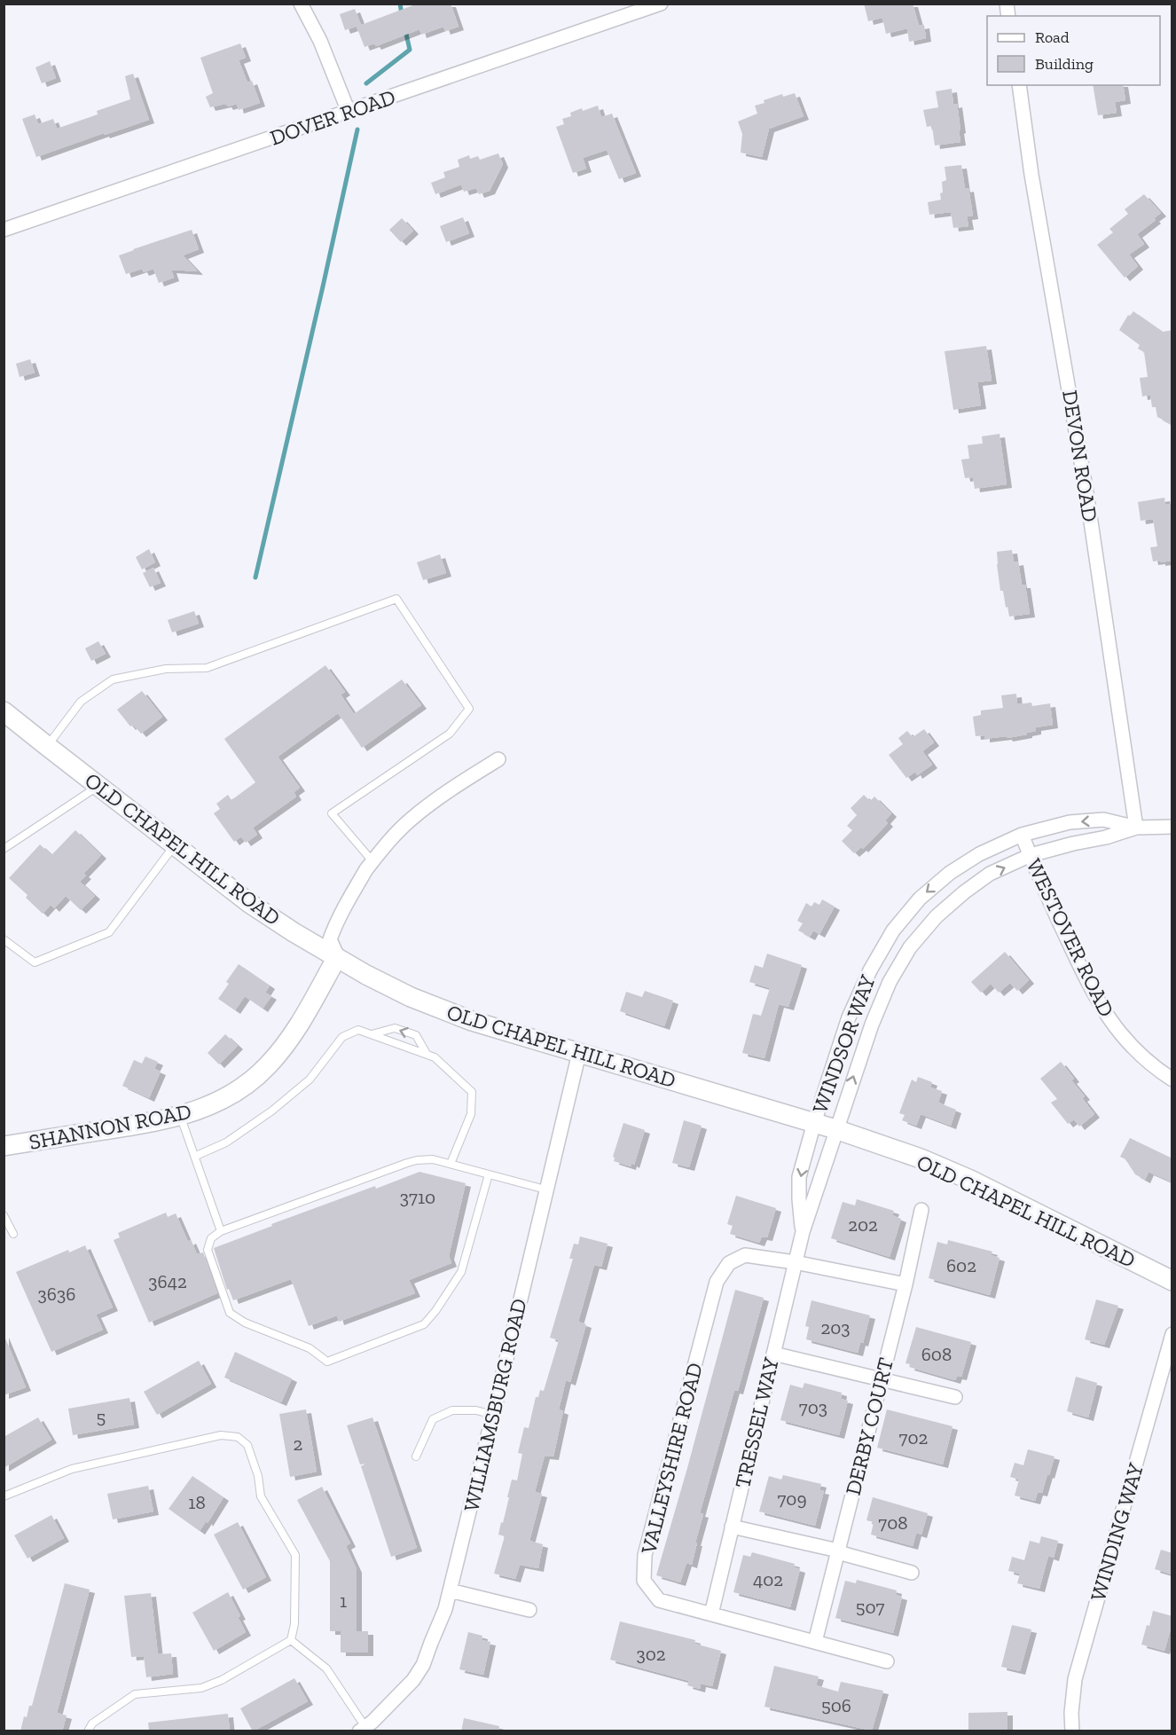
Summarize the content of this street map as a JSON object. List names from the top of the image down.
{
  "streets": {
    "street": [
      "DOVER ROAD",
      "DEVON ROAD",
      "OLD CHAPEL HILL ROAD",
      "WESTOVER ROAD",
      "WINDSOR WAY",
      "SHANNON ROAD",
      "WILLIAMSBURG ROAD",
      "TRESSEL WAY",
      "DERBY COURT",
      "VALLEYSHIRE ROAD",
      "WINDING WAY"
    ]
  },
  "crossings": [
    ["DEVON ROAD", "WINDSOR WAY"],
    ["OLD CHAPEL HILL ROAD", "WINDSOR WAY"],
    ["OLD CHAPEL HILL ROAD", "SHANNON ROAD"],
    ["OLD CHAPEL HILL ROAD", "WILLIAMSBURG ROAD"],
    ["OLD CHAPEL HILL ROAD", "TRESSEL WAY"],
    ["WESTOVER ROAD", "WINDSOR WAY"],
    ["WINDSOR WAY", "TRESSEL WAY"],
    ["TRESSEL WAY", "VALLEYSHIRE ROAD"],
    ["DERBY COURT", "VALLEYSHIRE ROAD"]
  ],
  "house_numbers": [
    "3710",
    "202",
    "602",
    "3642",
    "3636",
    "203",
    "608",
    "703",
    "5",
    "702",
    "2",
    "709",
    "18",
    "708",
    "402",
    "1",
    "507",
    "302",
    "506"
  ],
  "legend": ["Road", "Building"]
}
